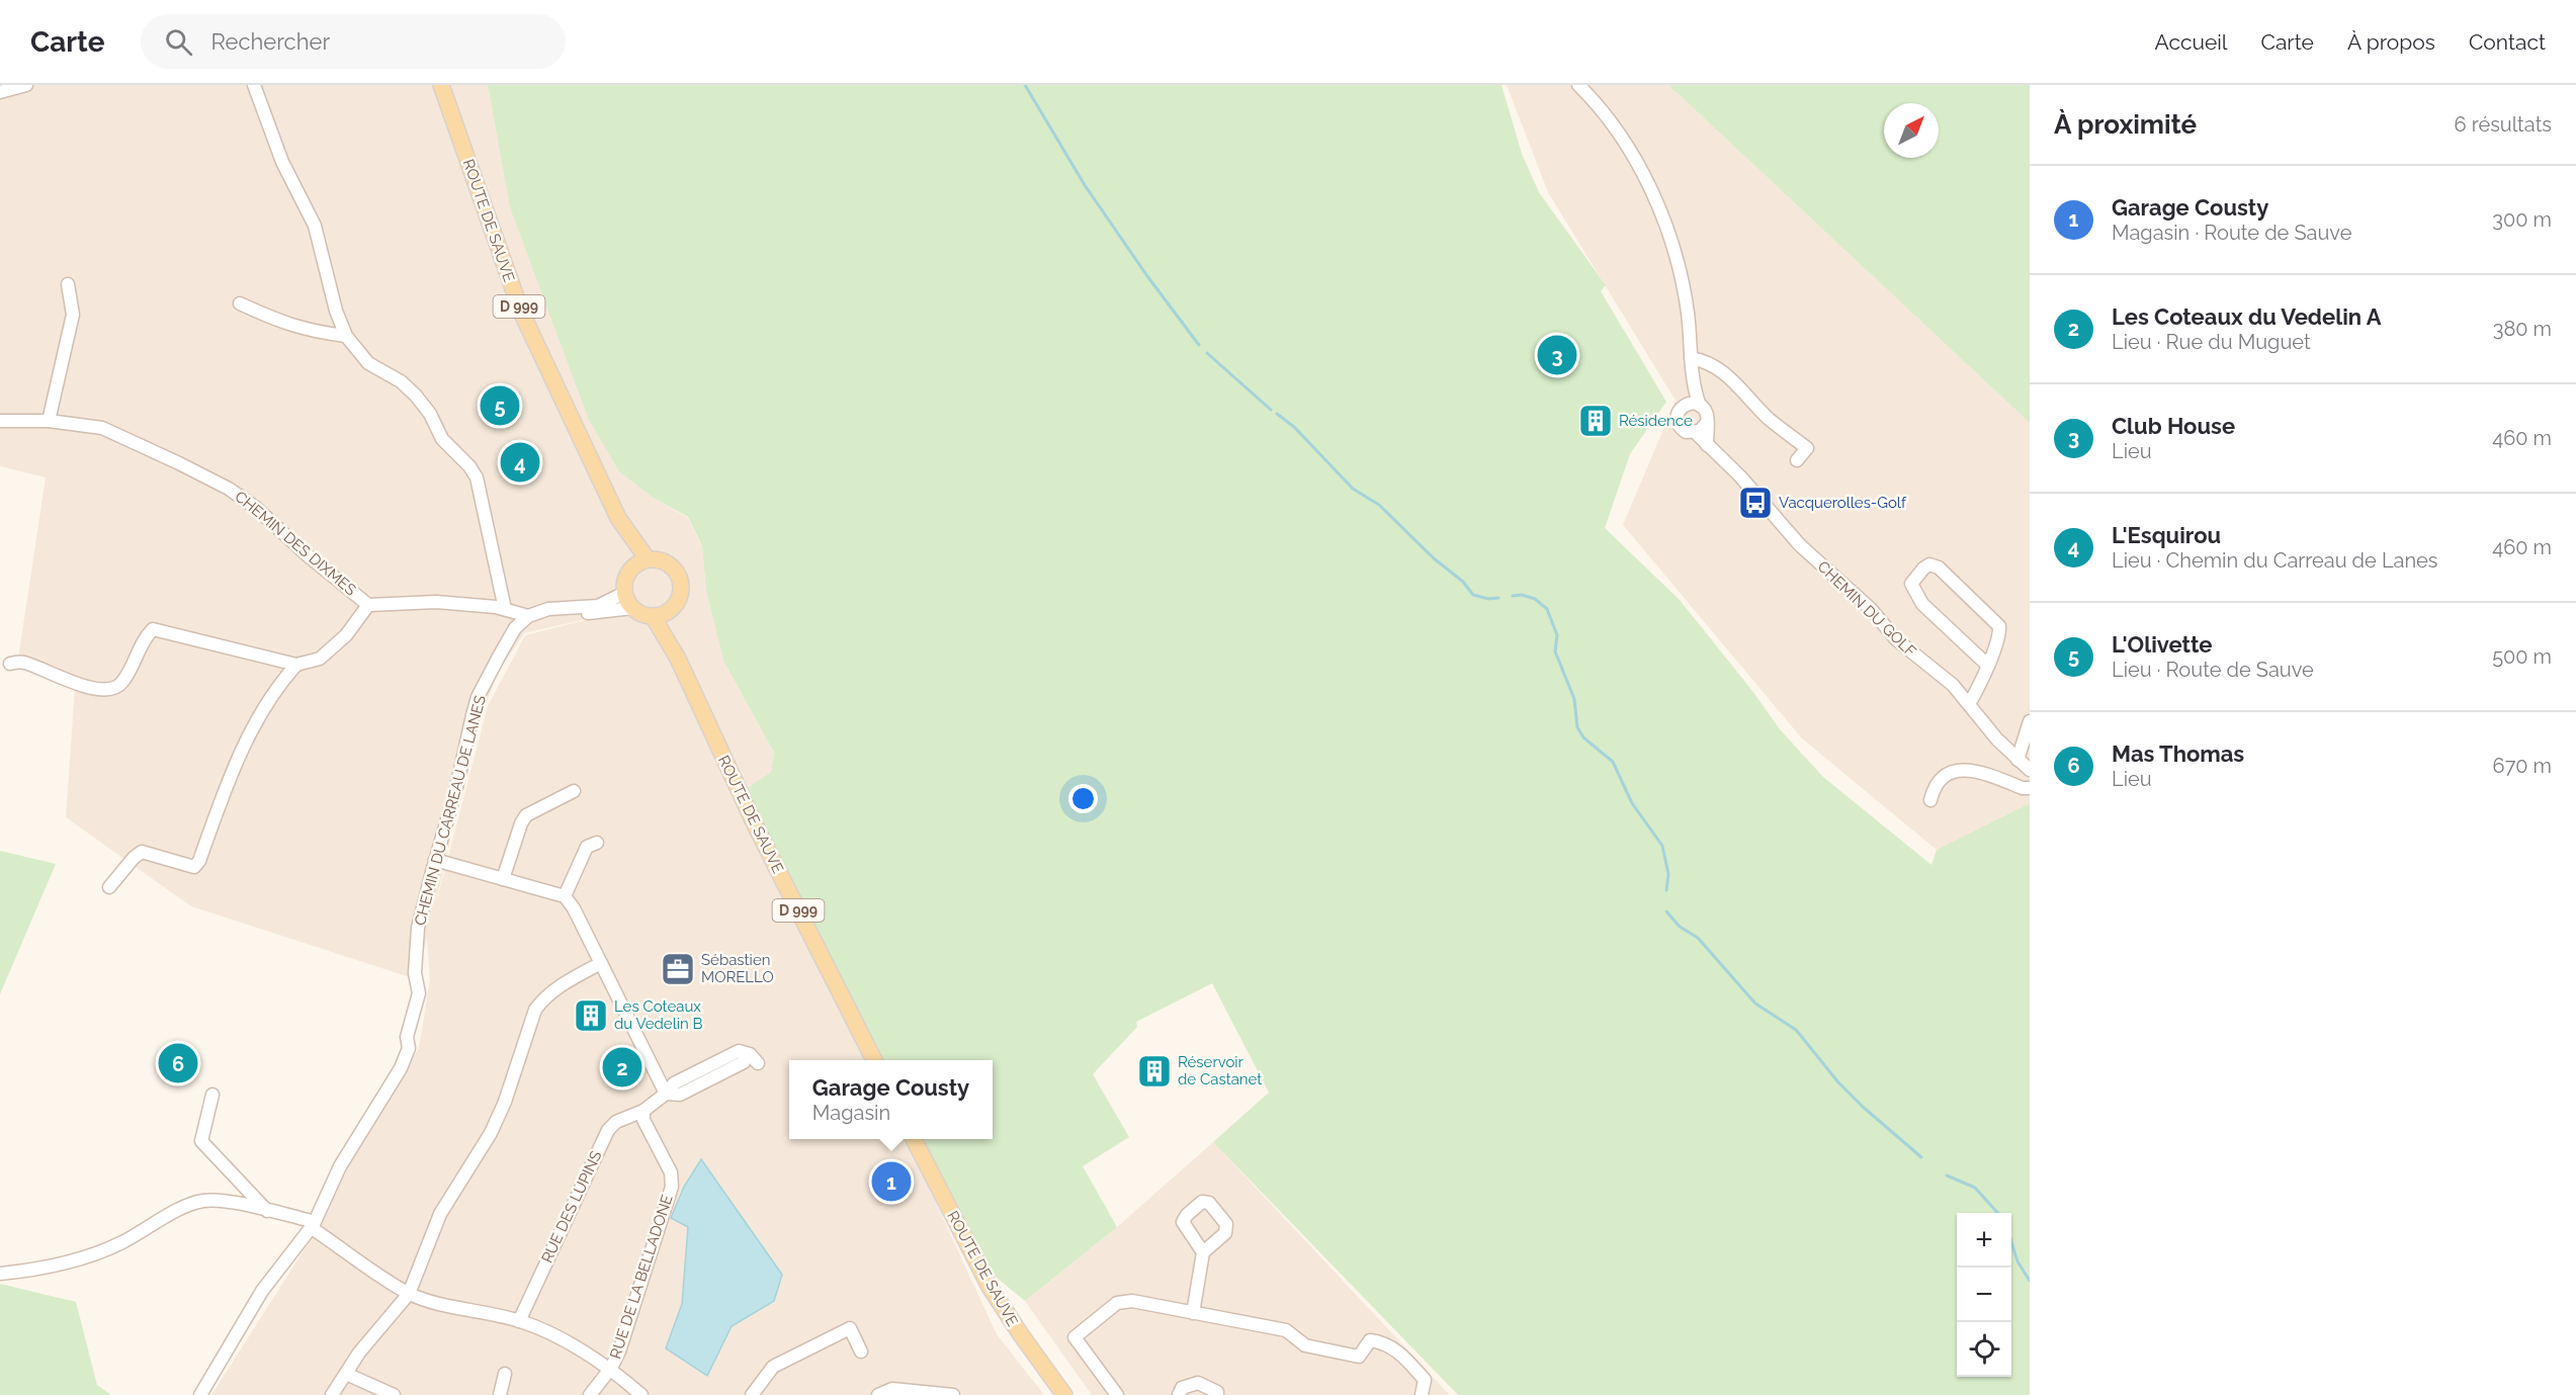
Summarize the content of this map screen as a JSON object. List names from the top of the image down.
{
  "streets": {
    "main road": ["ROUTE DE SAUVE", "D 999"],
    "street": [
      "CHEMIN DES DIXMES",
      "CHEMIN DU GOLF",
      "CHEMIN DU CARREAU DE LANES",
      "RUE DES LUPINS",
      "RUE DE LA BELLADONE"
    ]
  },
  "crossings": [
    ["ROUTE DE SAUVE", "CHEMIN DES DIXMES"],
    ["CHEMIN DES DIXMES", "CHEMIN DU CARREAU DE LANES"],
    ["RUE DES LUPINS", "RUE DE LA BELLADONE"]
  ],
  "places": {
    "building": ["Résidence", "Les Coteaux du Vedelin B", "Réservoir de Castanet"],
    "bus stop": ["Vacquerolles-Golf"],
    "office": ["Sébastien MORELLO"]
  },
  "north": "top right",
  "page": {
    "header": "Carte",
    "search": "Rechercher",
    "nav": [
      "Accueil",
      "Carte",
      "À propos",
      "Contact"
    ],
    "heading": ["À proximité", "6 résultats"],
    "list": [
      {
        "mark": "1",
        "name": "Garage Cousty",
        "note": "Magasin · Route de Sauve",
        "value": "300 m"
      },
      {
        "mark": "2",
        "name": "Les Coteaux du Vedelin A",
        "note": "Lieu · Rue du Muguet",
        "value": "380 m"
      },
      {
        "mark": "3",
        "name": "Club House",
        "note": "Lieu",
        "value": "460 m"
      },
      {
        "mark": "4",
        "name": "L'Esquirou",
        "note": "Lieu · Chemin du Carreau de Lanes",
        "value": "460 m"
      },
      {
        "mark": "5",
        "name": "L'Olivette",
        "note": "Lieu · Route de Sauve",
        "value": "500 m"
      },
      {
        "mark": "6",
        "name": "Mas Thomas",
        "note": "Lieu",
        "value": "670 m"
      }
    ],
    "pins": [
      "3",
      "5",
      "4",
      "6",
      "2",
      "1"
    ],
    "popup": ["Garage Cousty", "Magasin"],
    "map_buttons": ["+", "−"]
  }
}
